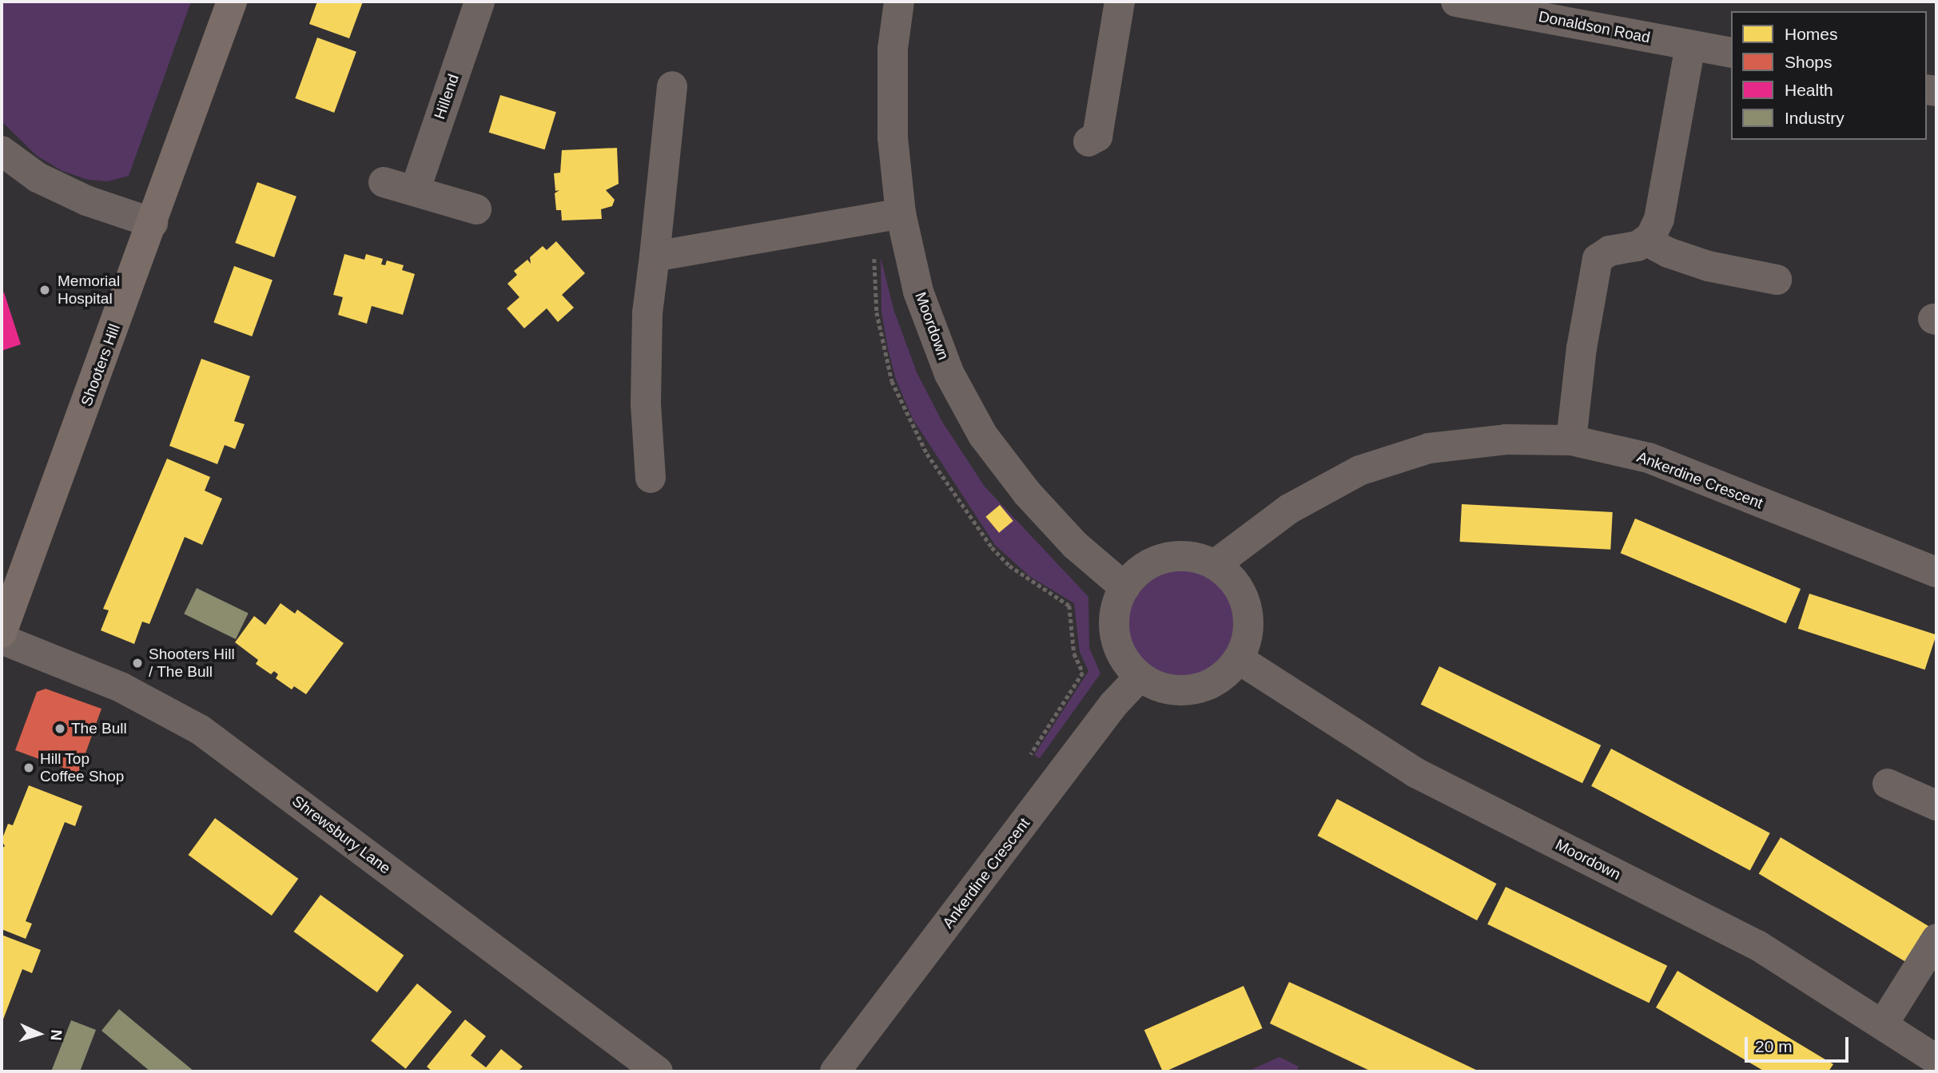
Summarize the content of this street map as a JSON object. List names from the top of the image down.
{
  "streets": {
    "main road": ["Shooters Hill"],
    "street": [
      "Donaldson Road",
      "Hillend",
      "Moordown",
      "Ankerdine Crescent",
      "Shrewsbury Lane"
    ]
  },
  "crossings": [
    ["Moordown", "Ankerdine Crescent"]
  ],
  "places": [
    "Memorial Hospital",
    "Shooters Hill / The Bull",
    "The Bull",
    "Hill Top Coffee Shop"
  ],
  "legend": [
    "Homes",
    "Shops",
    "Health",
    "Industry"
  ],
  "scale_bar": "20 m",
  "north": "right"
}
